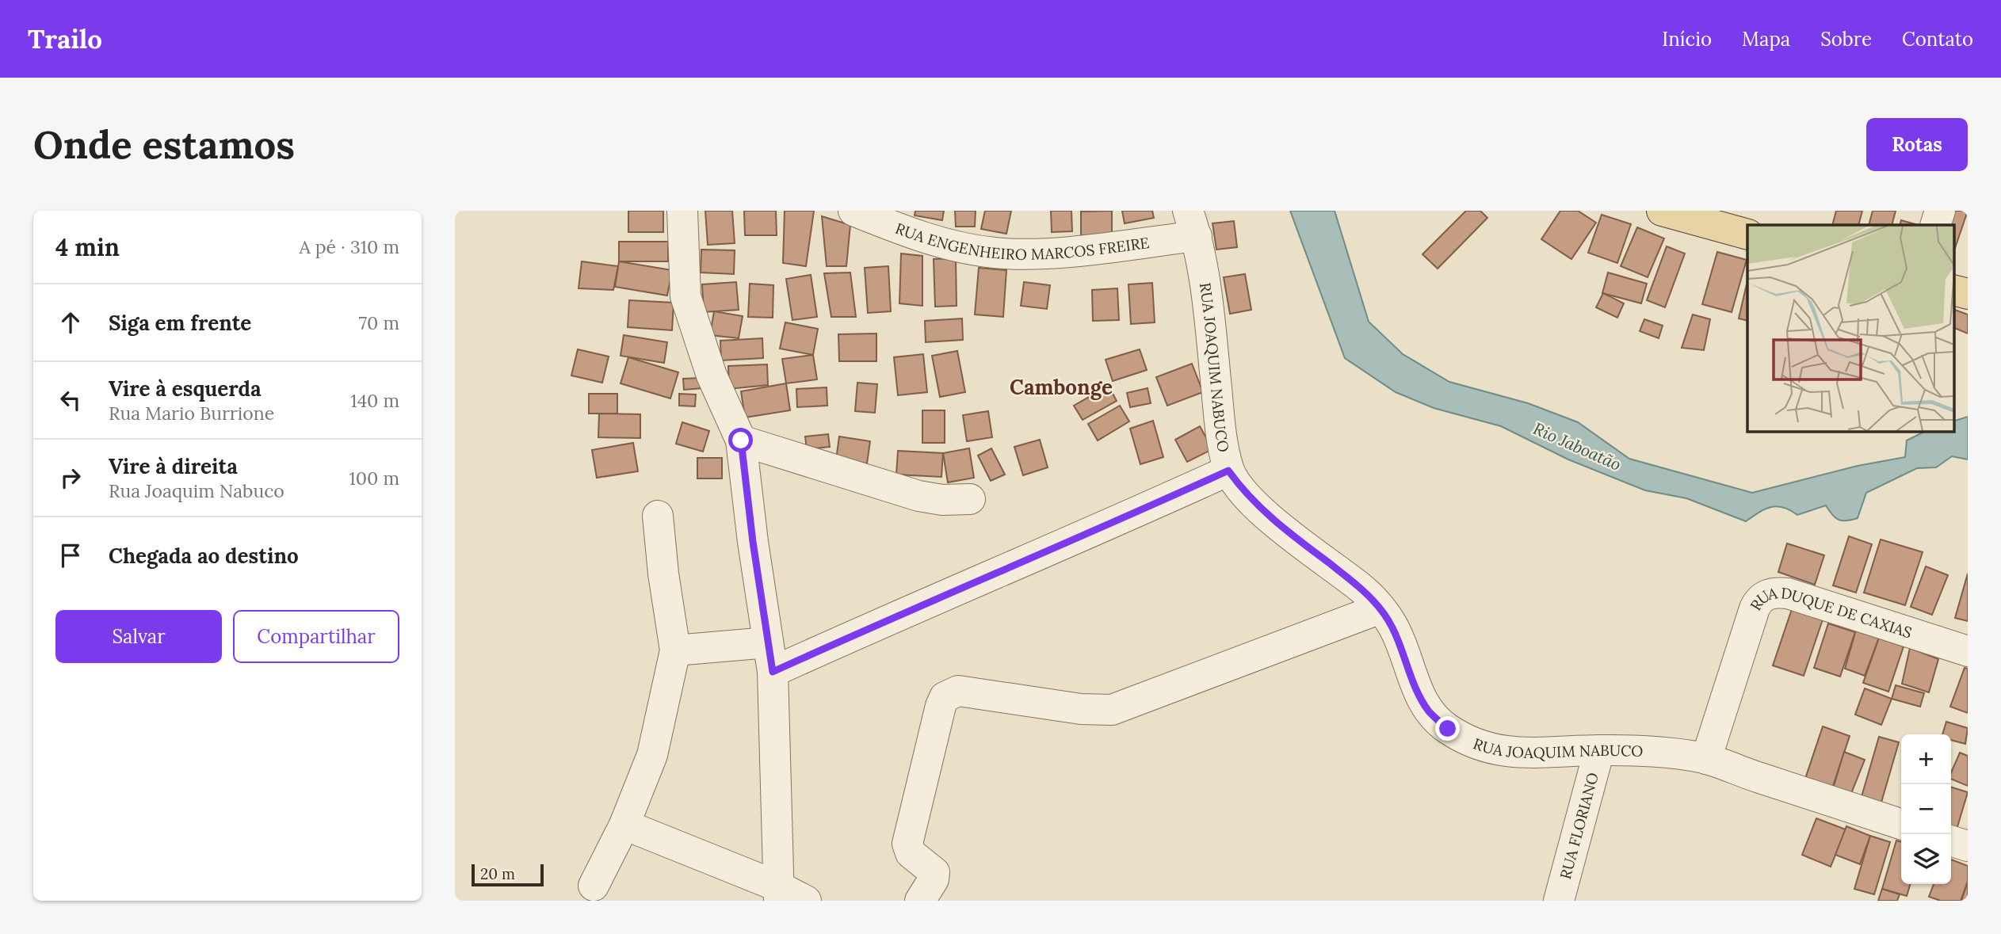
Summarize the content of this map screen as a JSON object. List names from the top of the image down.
{
  "streets": {
    "street": [
      "RUA ENGENHEIRO MARCOS FREIRE",
      "RUA JOAQUIM NABUCO",
      "RUA DUQUE DE CAXIAS",
      "RUA FLORIANO"
    ]
  },
  "crossings": [
    ["RUA ENGENHEIRO MARCOS FREIRE", "RUA JOAQUIM NABUCO"],
    ["RUA JOAQUIM NABUCO", "RUA DUQUE DE CAXIAS"],
    ["RUA JOAQUIM NABUCO", "RUA FLORIANO"]
  ],
  "districts": ["Cambonge"],
  "water": ["Rio Jaboatão"],
  "scale_bar": "20 m",
  "page": {
    "header": "Trailo",
    "nav": [
      "Início",
      "Mapa",
      "Sobre",
      "Contato"
    ],
    "buttons": [
      "Rotas",
      ["Salvar", "Compartilhar"]
    ],
    "title": "Onde estamos",
    "heading": ["4 min", "A pé · 310 m"],
    "list": [
      ["Siga em frente", "70 m"],
      ["Vire à esquerda", "Rua Mario Burrione", "140 m"],
      ["Vire à direita", "Rua Joaquim Nabuco", "100 m"],
      "Chegada ao destino"
    ],
    "map_buttons": ["+", "−"],
    "scale": "20 m"
  }
}
